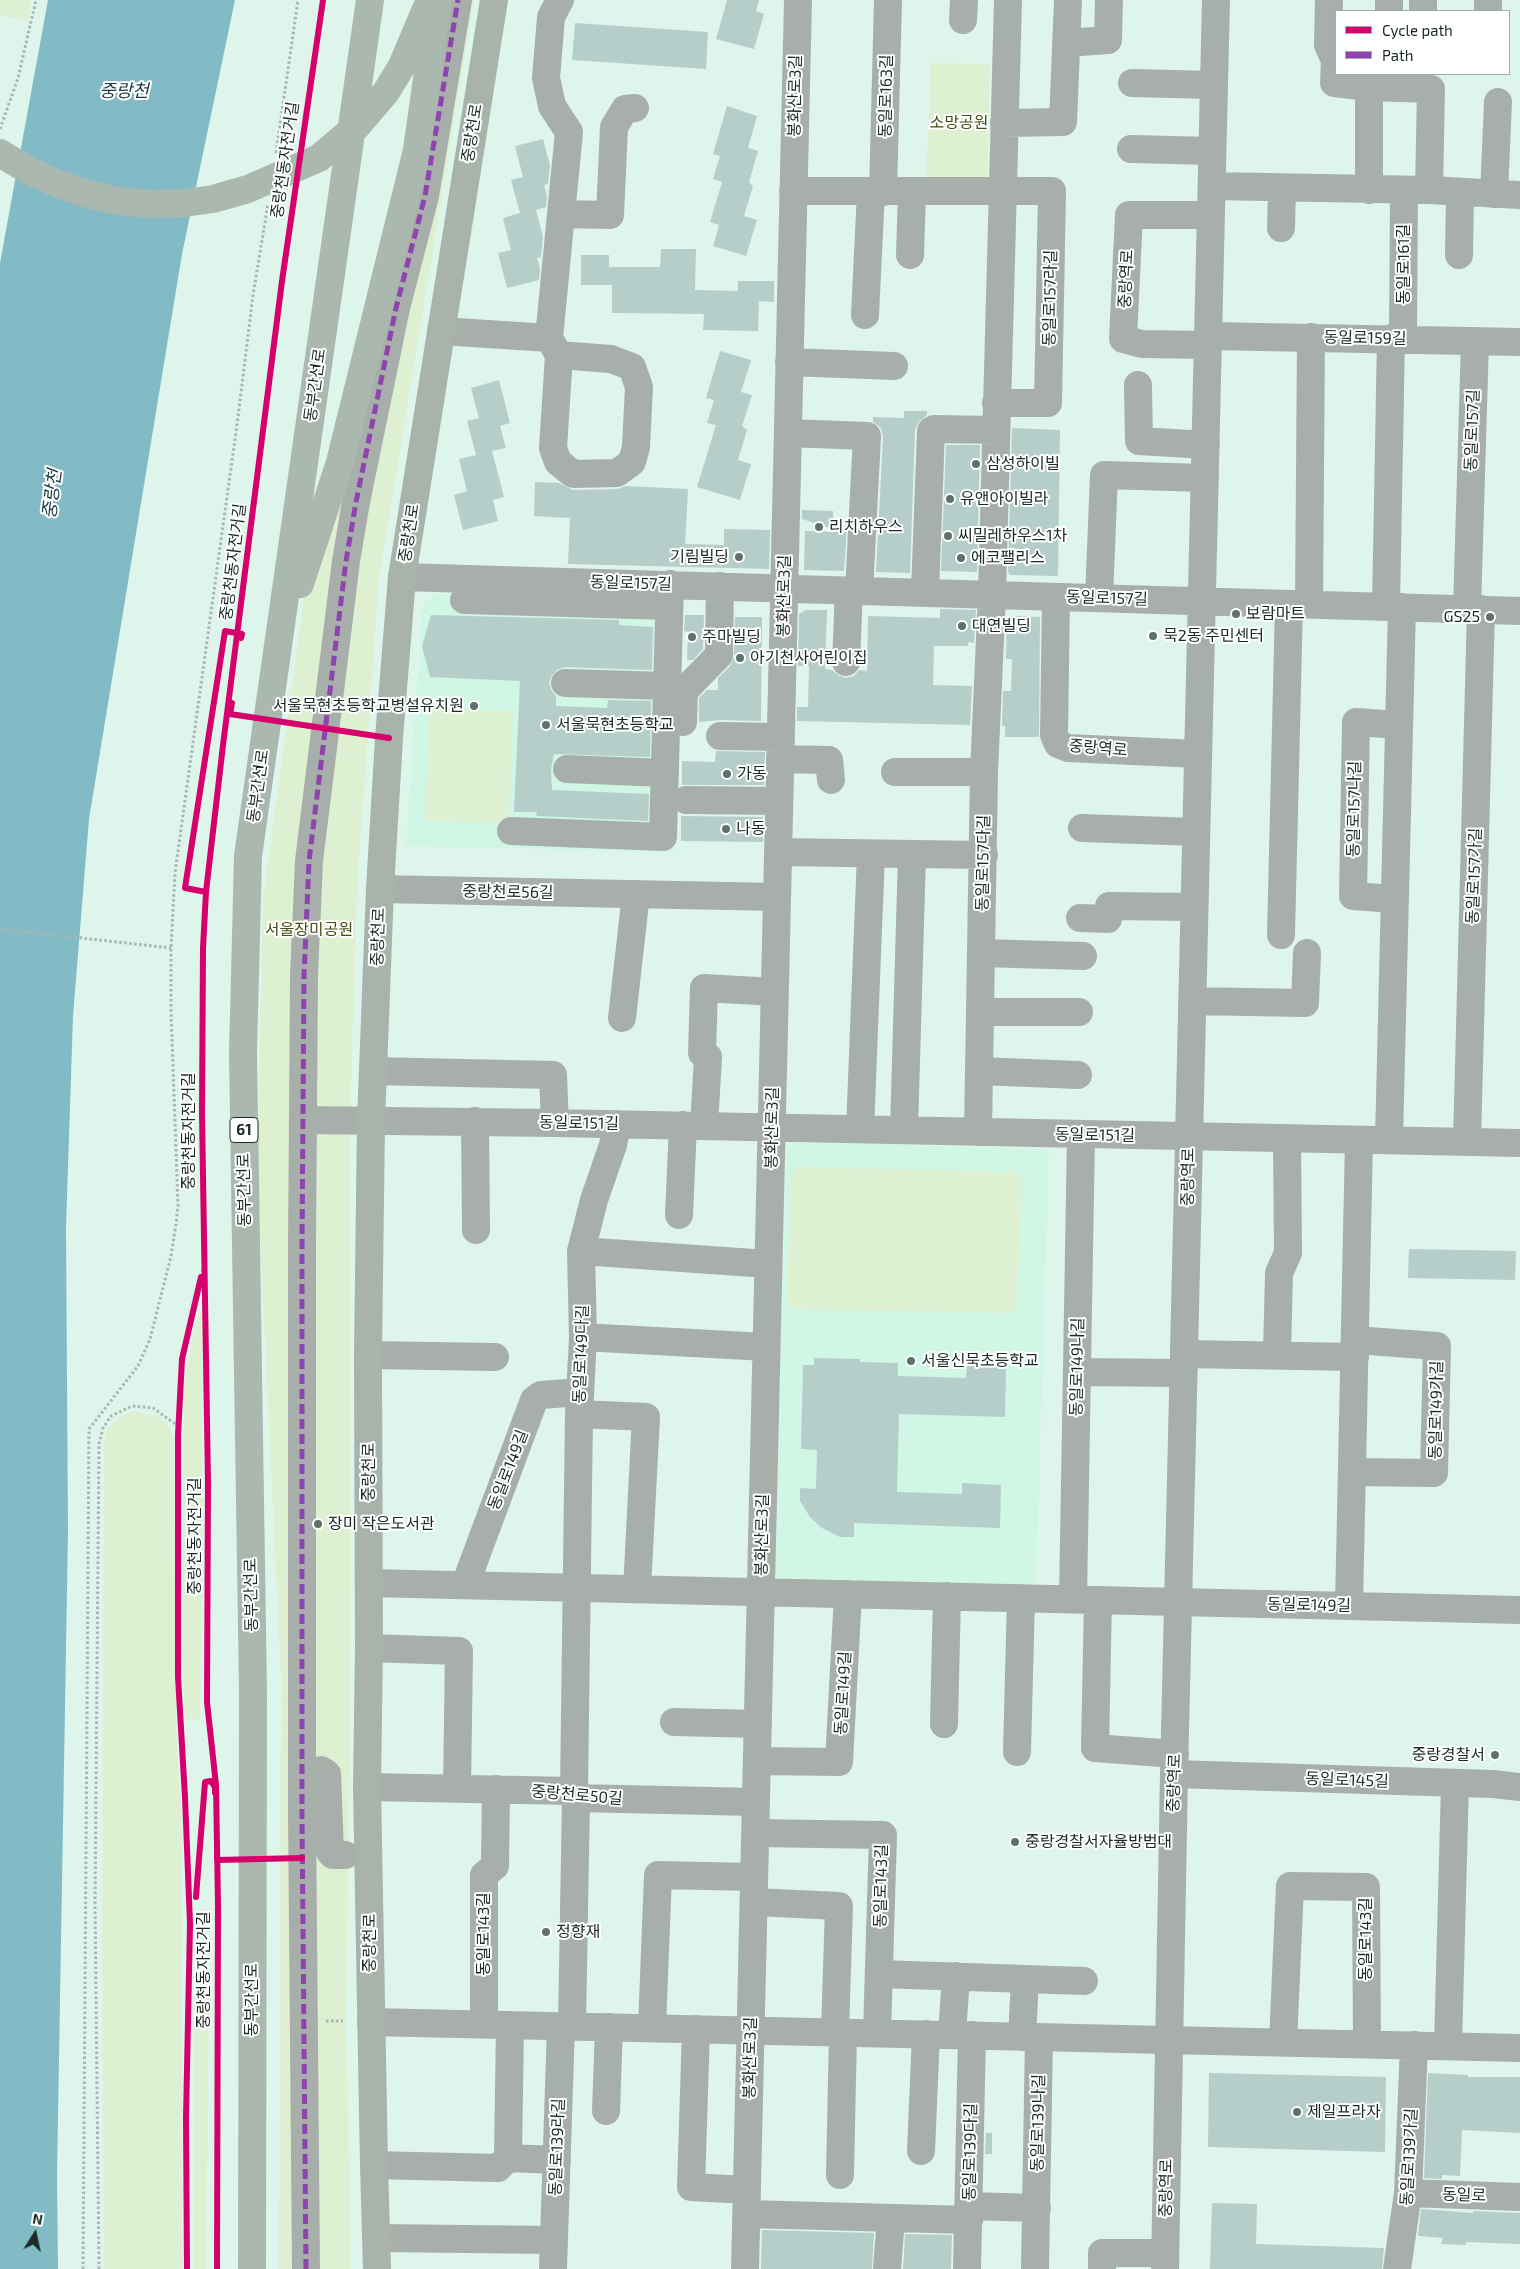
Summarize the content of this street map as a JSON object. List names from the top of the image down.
{
  "streets": {
    "highway": ["동부간선로", "61"],
    "main road": ["중랑천로"],
    "street": [
      "봉화산로3길",
      "동일로163길",
      "동일로161길",
      "중랑역로",
      "동일로157라길",
      "동일로159길",
      "동일로157길",
      "동일로157나길",
      "동일로157다길",
      "동일로157가길",
      "중랑천로56길",
      "동일로151길",
      "동일로149다길",
      "동일로149나길",
      "동일로149가길",
      "동일로149길",
      "동일로145길",
      "중랑천로50길",
      "동일로143길",
      "동일로139나길",
      "동일로139라길",
      "동일로139다길",
      "동일로139가길",
      "동일로"
    ],
    "cycle path": ["중랑천동자전거길"]
  },
  "crossings": [
    ["봉화산로3길", "동일로157길"],
    ["봉화산로3길", "중랑천로56길"],
    ["봉화산로3길", "동일로151길"],
    ["봉화산로3길", "동일로149길"],
    ["봉화산로3길", "중랑천로50길"],
    ["봉화산로3길", "동일로143길"],
    ["중랑천로", "동일로157길"],
    ["중랑천로", "중랑천로56길"],
    ["중랑천로", "동일로151길"],
    ["중랑천로", "동일로149길"],
    ["중랑천로", "중랑천로50길"],
    ["동일로161길", "동일로159길"],
    ["중랑역로", "동일로159길"],
    ["중랑역로", "동일로157길"],
    ["중랑역로", "동일로151길"],
    ["중랑역로", "동일로149길"],
    ["중랑역로", "동일로145길"],
    ["동일로159길", "동일로157길"],
    ["동일로157길", "동일로157다길"],
    ["동일로157길", "동일로157가길"],
    ["동일로157다길", "동일로151길"],
    ["동일로157가길", "동일로151길"],
    ["동일로151길", "동일로149다길"],
    ["동일로151길", "동일로149나길"],
    ["동일로149다길", "동일로149길"],
    ["동일로149나길", "동일로149길"],
    ["중랑천로50길", "동일로143길"],
    ["동일로139가길", "동일로"]
  ],
  "water": ["중랑천"],
  "parks": ["소망공원", "서울장미공원"],
  "places": [
    "삼성하이빌",
    "유앤아이빌라",
    "리치하우스",
    "씨밀레하우스1차",
    "기림빌딩",
    "에코팰리스",
    "보람마트",
    "GS25",
    "대연빌딩",
    "묵2동 주민센터",
    "주마빌딩",
    "아기천사어린이집",
    "서울묵현초등학교병설유치원",
    "서울묵현초등학교",
    "가동",
    "나동",
    "서울신묵초등학교",
    "장미 작은도서관",
    "중랑경찰서",
    "중랑경찰서자율방범대",
    "정향재",
    "제일프라자"
  ],
  "legend": ["Cycle path", "Path"],
  "north": "top"
}
